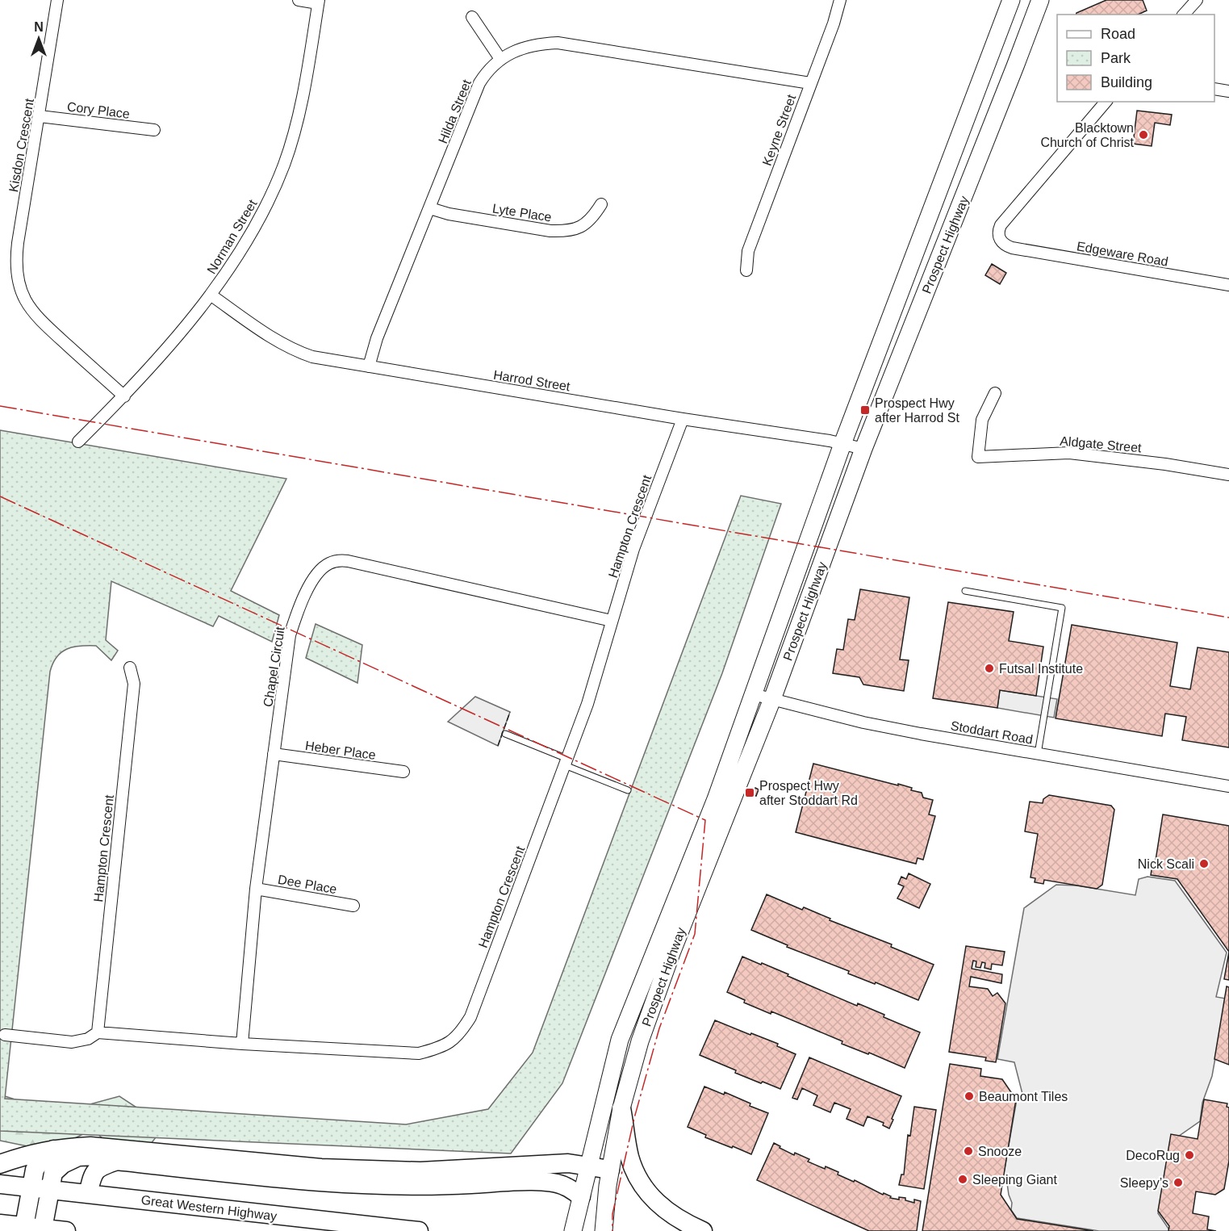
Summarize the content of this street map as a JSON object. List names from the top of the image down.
{
  "streets": {
    "highway": ["Great Western Highway"],
    "main road": ["Prospect Highway"],
    "street": [
      "Cory Place",
      "Hilda Street",
      "Keyne Street",
      "Kisdon Crescent",
      "Lyte Place",
      "Norman Street",
      "Edgeware Road",
      "Harrod Street",
      "Aldgate Street",
      "Hampton Crescent",
      "Chapel Circuit",
      "Stoddart Road",
      "Heber Place",
      "Dee Place"
    ]
  },
  "crossings": [
    ["Cory Place", "Kisdon Crescent"],
    ["Hilda Street", "Keyne Street"],
    ["Hilda Street", "Lyte Place"],
    ["Hilda Street", "Harrod Street"],
    ["Kisdon Crescent", "Norman Street"],
    ["Norman Street", "Harrod Street"],
    ["Prospect Highway", "Harrod Street"],
    ["Prospect Highway", "Stoddart Road"],
    ["Harrod Street", "Hampton Crescent"],
    ["Hampton Crescent", "Chapel Circuit"],
    ["Chapel Circuit", "Heber Place"],
    ["Chapel Circuit", "Dee Place"]
  ],
  "places": {
    "other": [
      "Blacktown Church of Christ",
      "Futsal Institute",
      "Nick Scali",
      "Beaumont Tiles",
      "Snooze",
      "DecoRug",
      "Sleeping Giant",
      "Sleepy’s"
    ],
    "transit": ["Prospect Hwy after Harrod St", "Prospect Hwy after Stoddart Rd"]
  },
  "legend": ["Road", "Park", "Building"],
  "north": "top"
}
